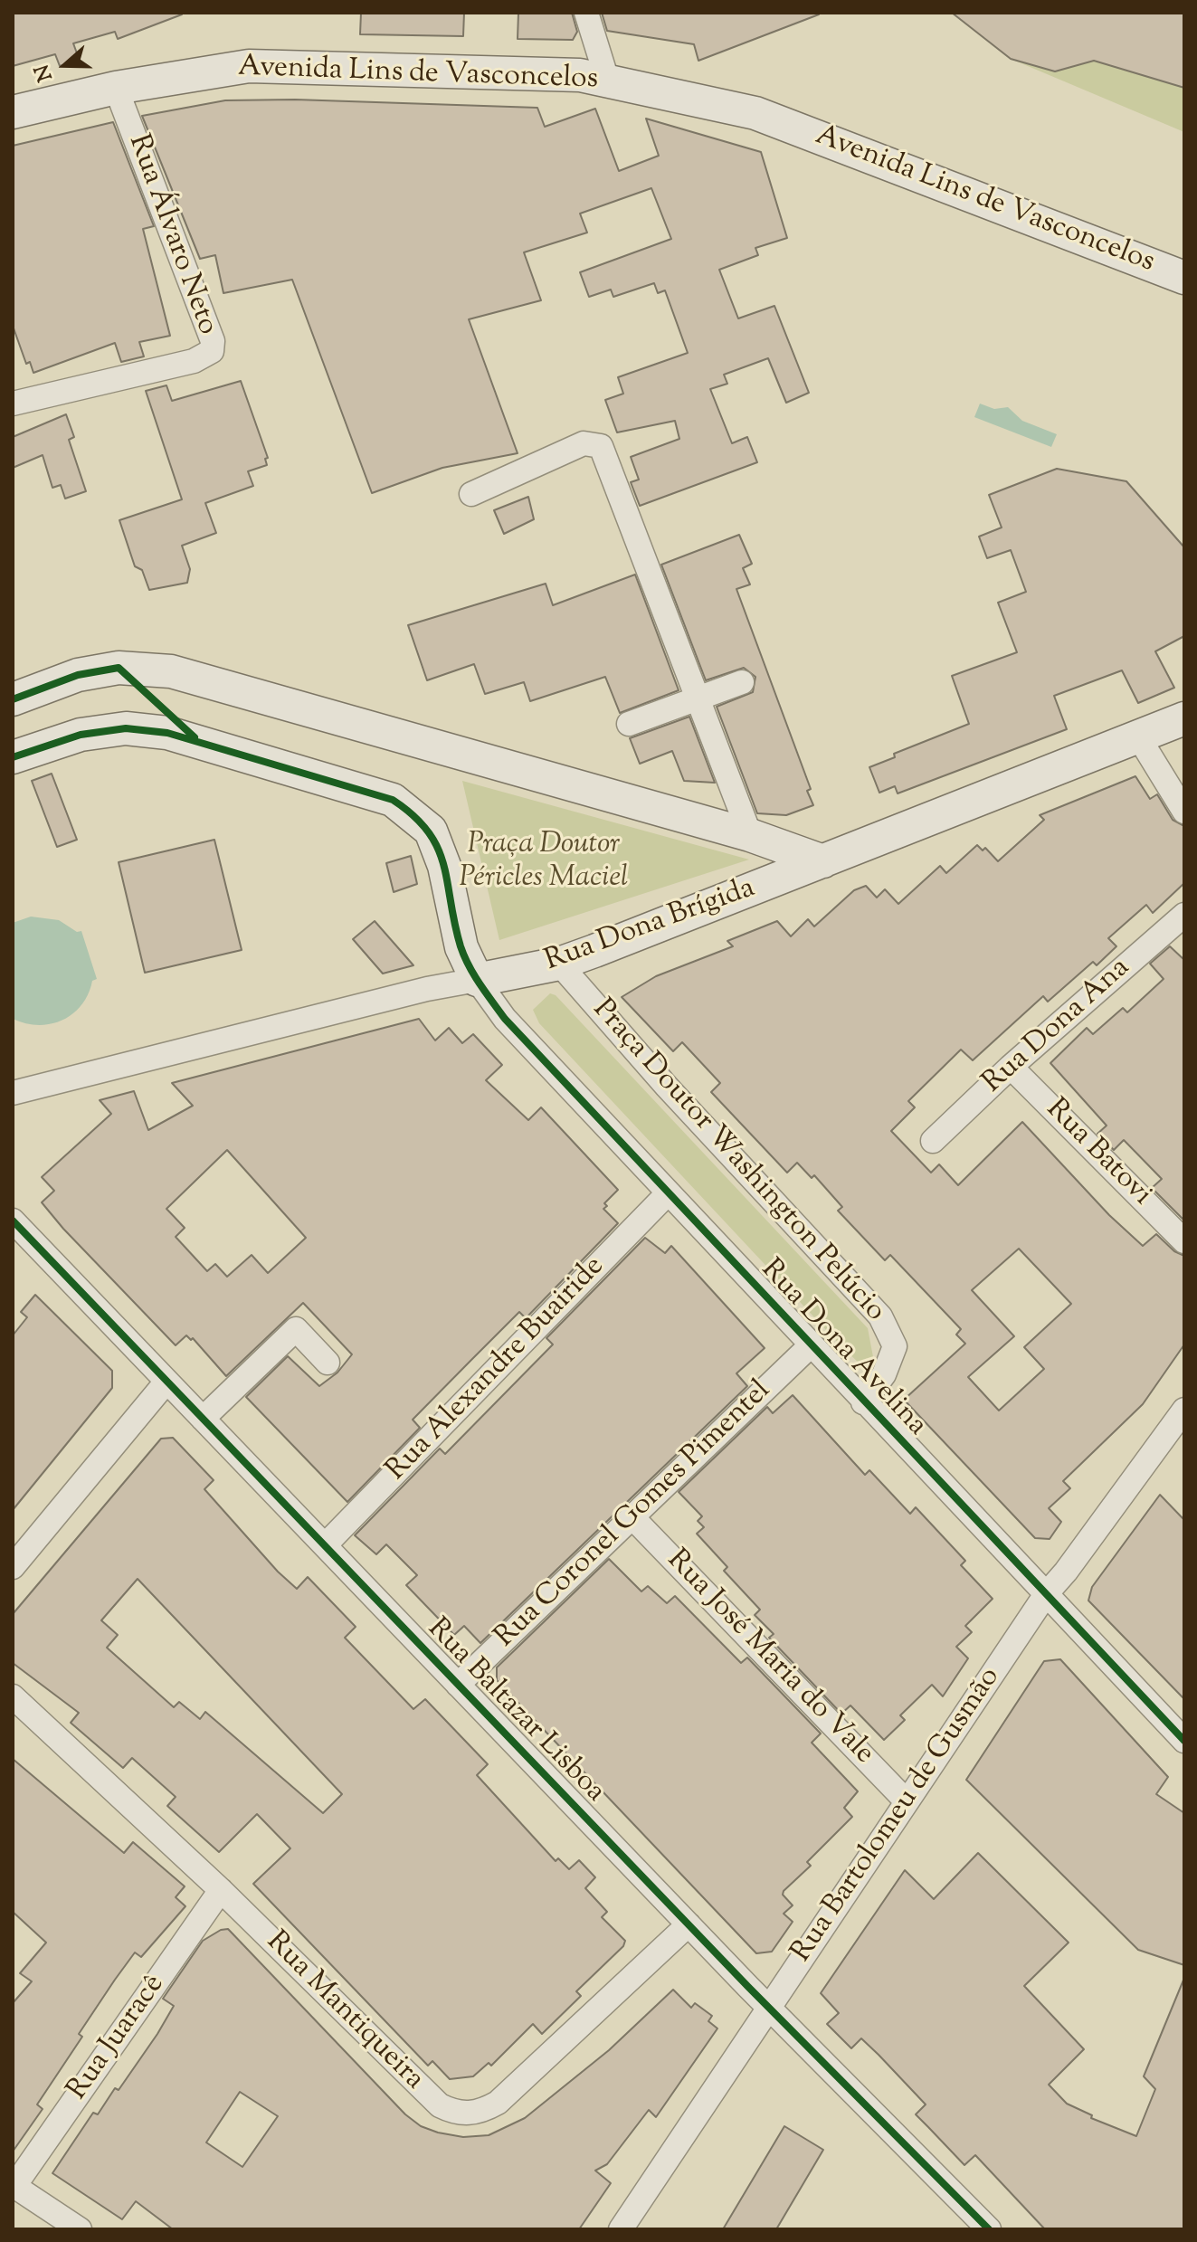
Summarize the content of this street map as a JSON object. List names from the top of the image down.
{
  "streets": {
    "street": [
      "Avenida Lins de Vasconcelos",
      "Rua Álvaro Neto",
      "Rua Dona Brígida",
      "Rua Dona Ana",
      "Rua Batovi",
      "Praça Doutor Washington Pelúcio",
      "Rua Dona Avelina",
      "Rua Alexandre Buairide",
      "Rua Coronel Gomes Pimentel",
      "Rua José Maria do Vale",
      "Rua Baltazar Lisboa",
      "Rua Bartolomeu de Gusmão",
      "Rua Mantiqueira",
      "Rua Juaracê"
    ]
  },
  "crossings": [
    ["Avenida Lins de Vasconcelos", "Rua Álvaro Neto"],
    ["Rua Dona Brígida", "Praça Doutor Washington Pelúcio"],
    ["Rua Dona Brígida", "Rua Dona Avelina"],
    ["Rua Dona Ana", "Rua Batovi"],
    ["Praça Doutor Washington Pelúcio", "Rua Dona Avelina"],
    ["Rua Dona Avelina", "Rua Alexandre Buairide"],
    ["Rua Dona Avelina", "Rua Coronel Gomes Pimentel"],
    ["Rua Dona Avelina", "Rua Bartolomeu de Gusmão"],
    ["Rua Alexandre Buairide", "Rua Baltazar Lisboa"],
    ["Rua Coronel Gomes Pimentel", "Rua José Maria do Vale"],
    ["Rua Coronel Gomes Pimentel", "Rua Baltazar Lisboa"],
    ["Rua José Maria do Vale", "Rua Bartolomeu de Gusmão"],
    ["Rua Baltazar Lisboa", "Rua Bartolomeu de Gusmão"],
    ["Rua Baltazar Lisboa", "Rua Mantiqueira"],
    ["Rua Mantiqueira", "Rua Juaracê"]
  ],
  "parks": ["Praça Doutor Péricles Maciel"],
  "north": "left"
}
